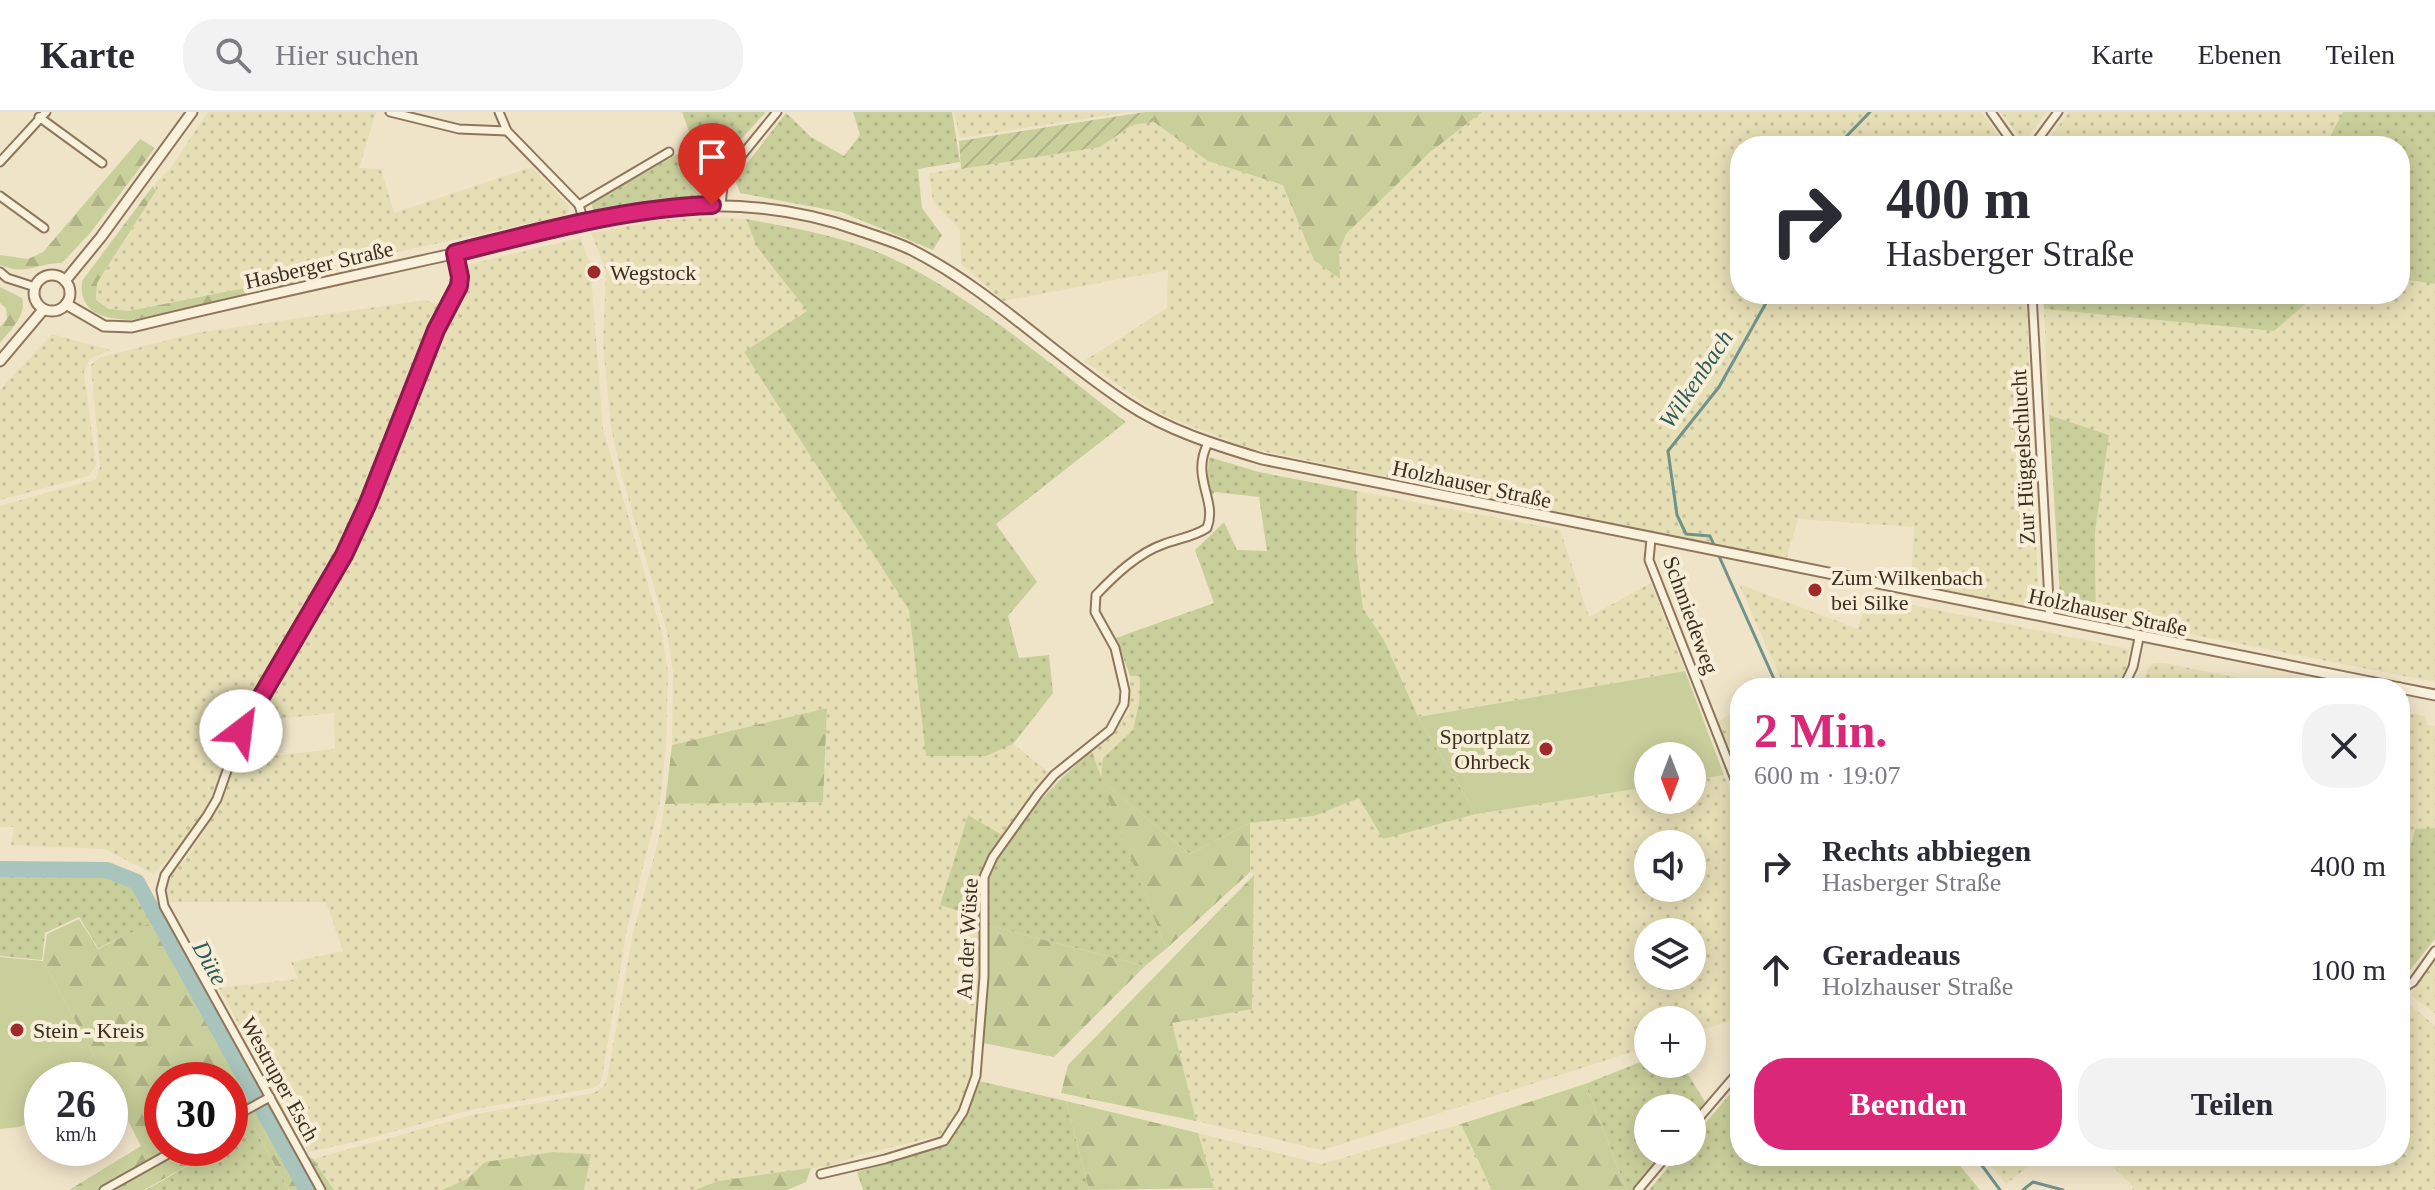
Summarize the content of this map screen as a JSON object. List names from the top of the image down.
{
  "streets": {
    "street": [
      "Hasberger Straße",
      "Zur Hüggelschlucht",
      "Holzhauser Straße",
      "Schmiedeweg",
      "An der Wüste",
      "Westruper Esch"
    ]
  },
  "crossings": [
    ["Hasberger Straße", "Holzhauser Straße"],
    ["Hasberger Straße", "Westruper Esch"],
    ["Zur Hüggelschlucht", "Holzhauser Straße"],
    ["Holzhauser Straße", "Schmiedeweg"],
    ["Holzhauser Straße", "An der Wüste"]
  ],
  "water": ["Wilkenbach", "Düte"],
  "places": [
    "Wegstock",
    "Zum Wilkenbach bei Silke",
    "Sportplatz Ohrbeck",
    "Stein - Kreis"
  ],
  "north": "bottom",
  "page": {
    "header": "Karte",
    "search": "Hier suchen",
    "nav": ["Karte", "Ebenen", "Teilen"],
    "turn": ["400 m", "Hasberger Straße"],
    "heading": ["2 Min.", "600 m · 19:07"],
    "map_buttons": ["+", "−"],
    "list": [
      {
        "name": "Rechts abbiegen",
        "note": "Hasberger Straße",
        "value": "400 m"
      },
      {
        "name": "Geradeaus",
        "note": "Holzhauser Straße",
        "value": "100 m"
      }
    ],
    "buttons": ["Beenden", "Teilen"],
    "speed": "26 km/h",
    "limit": "30"
  }
}
